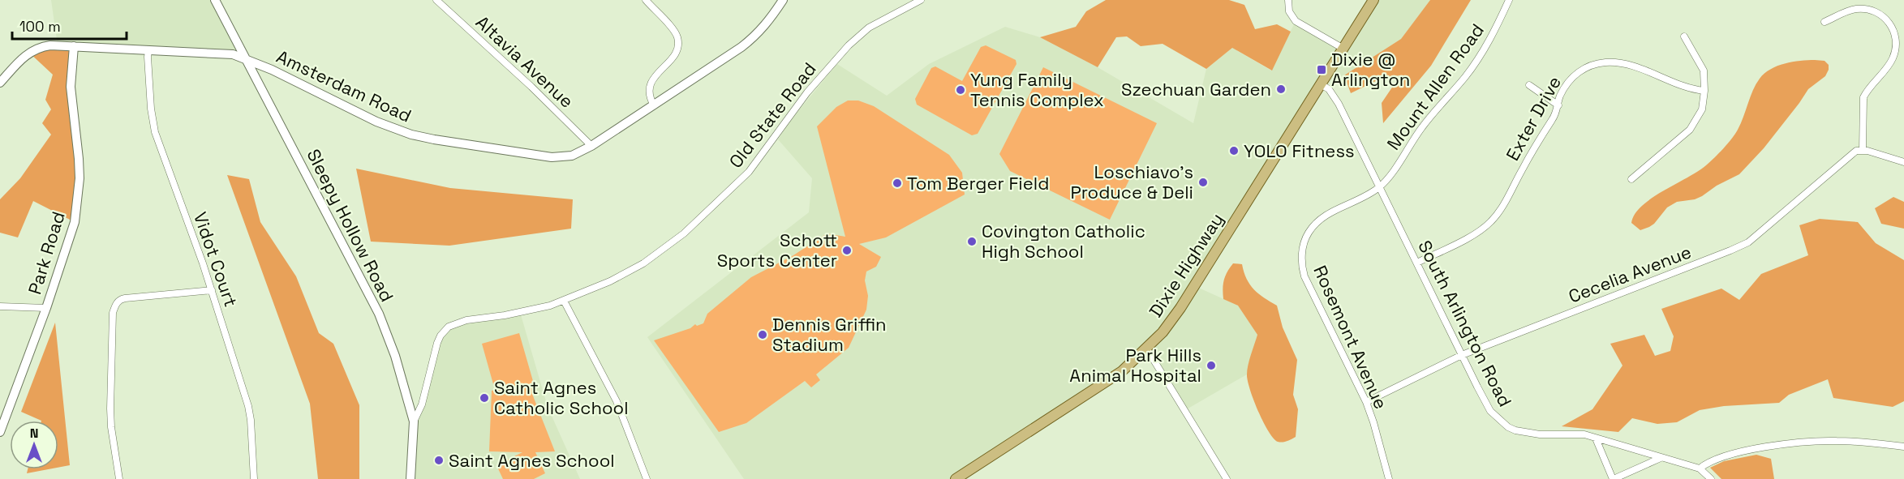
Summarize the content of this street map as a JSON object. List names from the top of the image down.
{
  "streets": {
    "main road": ["Dixie Highway"],
    "street": [
      "Altavia Avenue",
      "Amsterdam Road",
      "Mount Allen Road",
      "Old State Road",
      "Exter Drive",
      "Sleepy Hollow Road",
      "Park Road",
      "Vidot Court",
      "Cecelia Avenue",
      "South Arlington Road",
      "Rosemont Avenue"
    ]
  },
  "crossings": [
    ["Altavia Avenue", "Amsterdam Road"],
    ["Amsterdam Road", "Sleepy Hollow Road"],
    ["Amsterdam Road", "Park Road"],
    ["Amsterdam Road", "Vidot Court"],
    ["Mount Allen Road", "South Arlington Road"],
    ["Mount Allen Road", "Rosemont Avenue"],
    ["Old State Road", "Sleepy Hollow Road"],
    ["Exter Drive", "South Arlington Road"],
    ["Dixie Highway", "South Arlington Road"],
    ["Cecelia Avenue", "South Arlington Road"],
    ["Cecelia Avenue", "Rosemont Avenue"],
    ["South Arlington Road", "Rosemont Avenue"]
  ],
  "places": {
    "transit": ["Dixie @ Arlington"],
    "other": [
      "Szechuan Garden",
      "Yung Family Tennis Complex",
      "YOLO Fitness",
      "Loschiavo's Produce & Deli",
      "Tom Berger Field",
      "Covington Catholic High School",
      "Schott Sports Center",
      "Dennis Griffin Stadium",
      "Park Hills Animal Hospital",
      "Saint Agnes Catholic School",
      "Saint Agnes School"
    ]
  },
  "scale_bar": "100 m",
  "north": "top"
}
